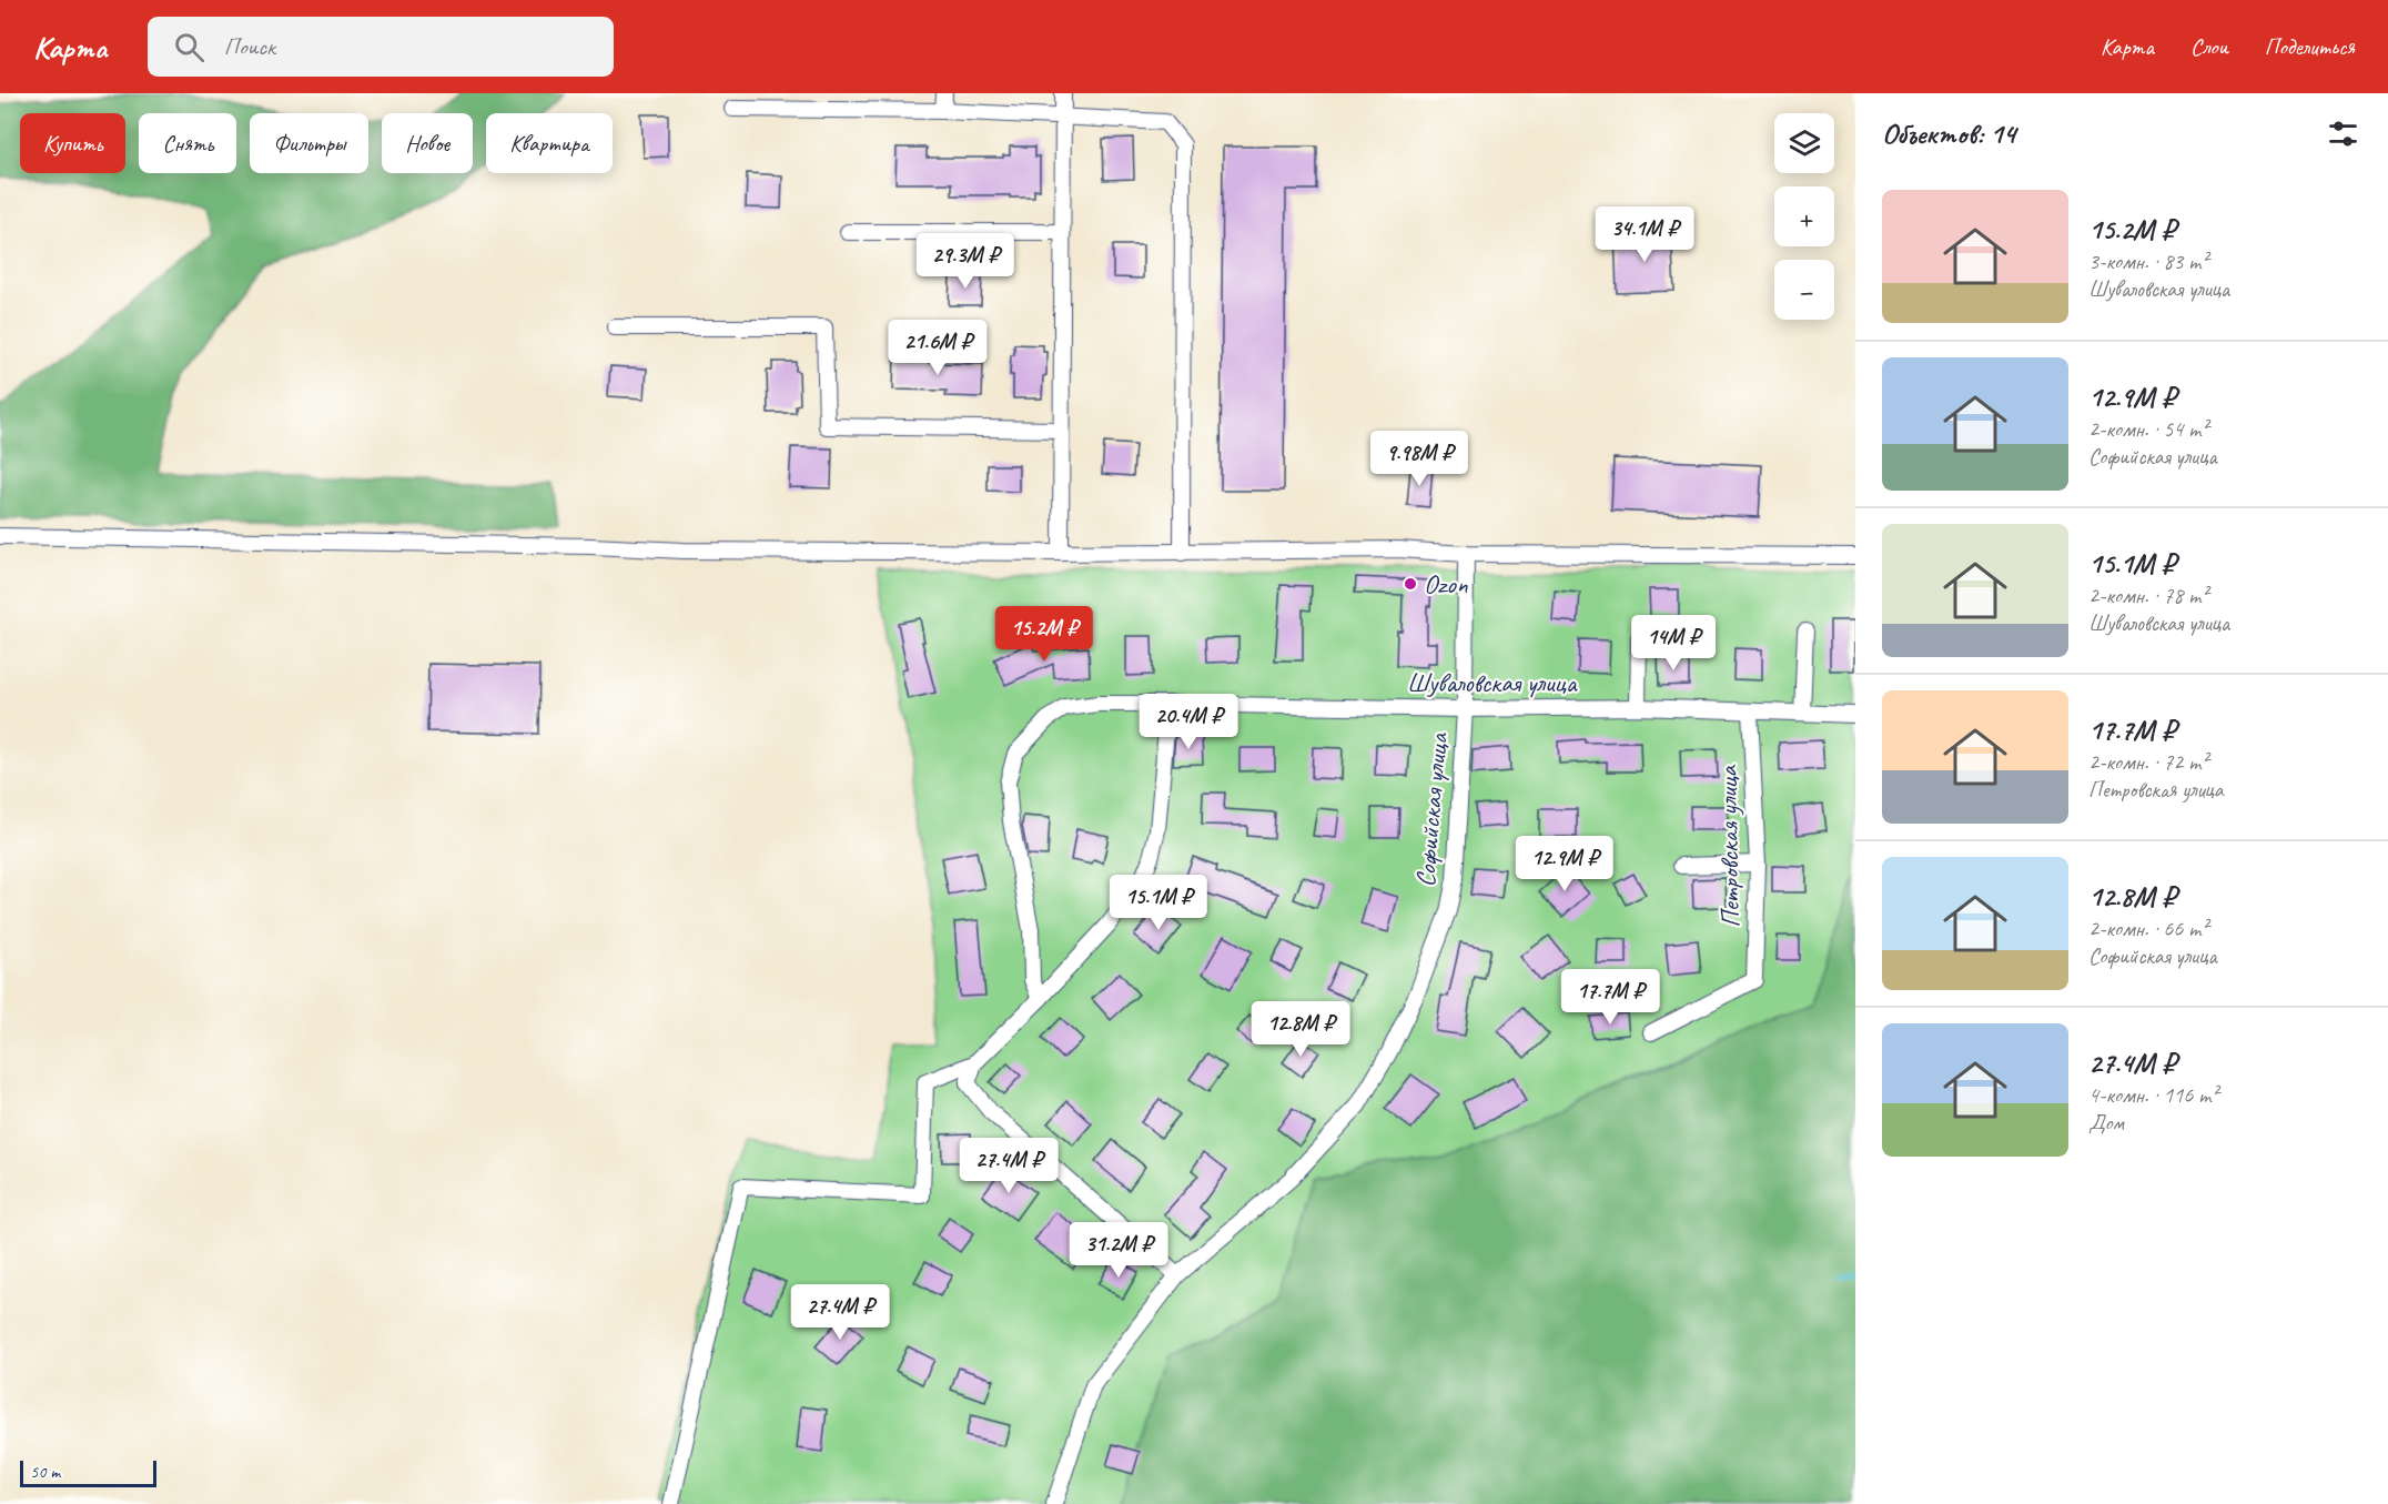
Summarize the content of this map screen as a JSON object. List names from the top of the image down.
{
  "streets": {
    "street": ["Шуваловская улица", "Софийская улица", "Петровская улица"]
  },
  "crossings": [
    ["Шуваловская улица", "Софийская улица"],
    ["Шуваловская улица", "Петровская улица"]
  ],
  "places": ["Ozon"],
  "scale_bar": "50 m",
  "page": {
    "header": "Карта",
    "search": "Поиск",
    "nav": ["Карта", "Слои", "Поделиться"],
    "heading": "Объектов: 14",
    "map_buttons": ["+", "−"],
    "chip": [
      "Купить",
      "Снять",
      "Фильтры",
      "Новое",
      "Квартира"
    ],
    "list": [
      {
        "name": "15.2M ₽",
        "note": "3-комн. · 83 m² · Шуваловская улица"
      },
      {
        "name": "12.9M ₽",
        "note": "2-комн. · 54 m² · Софийская улица"
      },
      {
        "name": "15.1M ₽",
        "note": "2-комн. · 78 m² · Шуваловская улица"
      },
      {
        "name": "17.7M ₽",
        "note": "2-комн. · 72 m² · Петровская улица"
      },
      {
        "name": "12.8M ₽",
        "note": "2-комн. · 66 m² · Софийская улица"
      },
      {
        "name": "27.4M ₽",
        "note": "4-комн. · 116 m² · Дом"
      }
    ],
    "price": [
      "34.1M ₽",
      "29.3M ₽",
      "21.6M ₽",
      "9.98M ₽",
      "15.2M ₽",
      "14M ₽",
      "20.4M ₽",
      "12.9M ₽",
      "15.1M ₽",
      "17.7M ₽",
      "12.8M ₽",
      "27.4M ₽",
      "31.2M ₽",
      "27.4M ₽"
    ],
    "scale": "50 m"
  }
}
